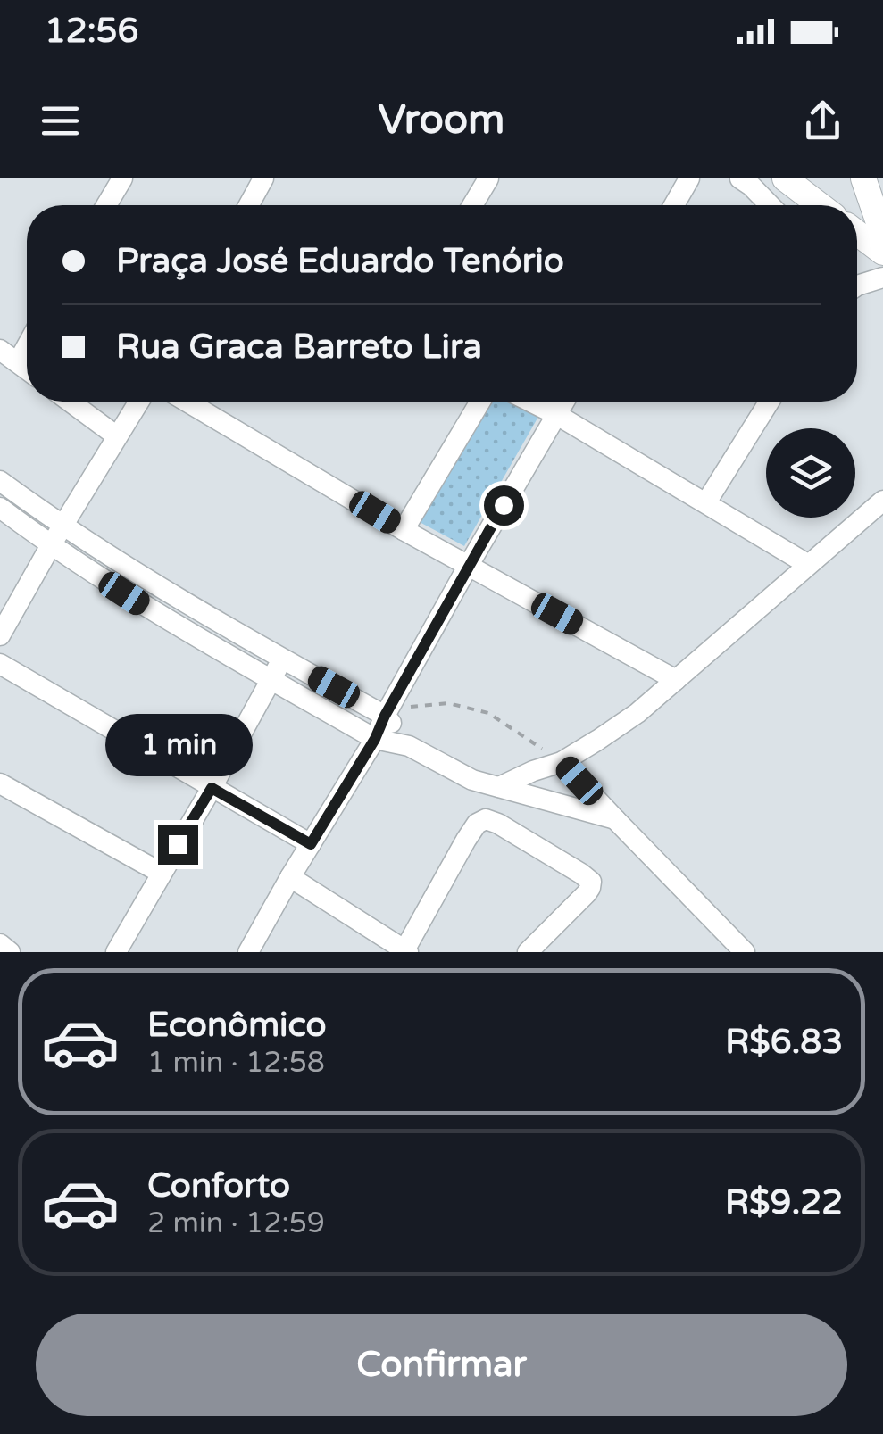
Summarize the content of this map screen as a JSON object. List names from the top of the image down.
{
  "page": {
    "status": "12:56",
    "header": "Vroom",
    "banner": ["Praça José Eduardo Tenório", "Rua Graca Barreto Lira"],
    "bubble": "1 min",
    "list": [
      {
        "name": "Econômico",
        "note": "1 min · 12:58",
        "value": "R$6.83"
      },
      {
        "name": "Conforto",
        "note": "2 min · 12:59",
        "value": "R$9.22"
      }
    ],
    "buttons": "Confirmar"
  }
}
